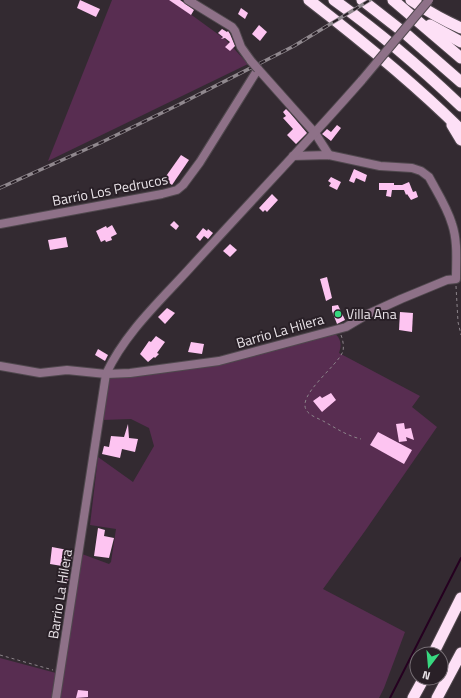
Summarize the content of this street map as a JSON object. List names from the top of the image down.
{
  "streets": {
    "street": ["Barrio Los Pedrucos", "Barrio La Hilera"]
  },
  "places": ["Villa Ana"],
  "north": "bottom"
}
